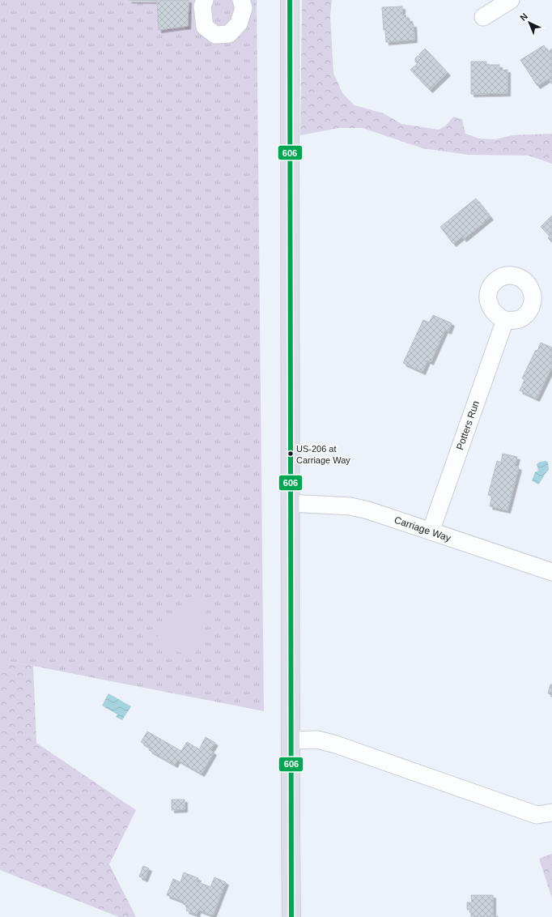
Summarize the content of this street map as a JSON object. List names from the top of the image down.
{
  "streets": {
    "street": ["Potters Run", "Carriage Way"]
  },
  "crossings": [
    ["Potters Run", "Carriage Way"]
  ],
  "places": ["US-206 at Carriage Way"],
  "lines": ["transit line 606"],
  "north": "top left"
}
